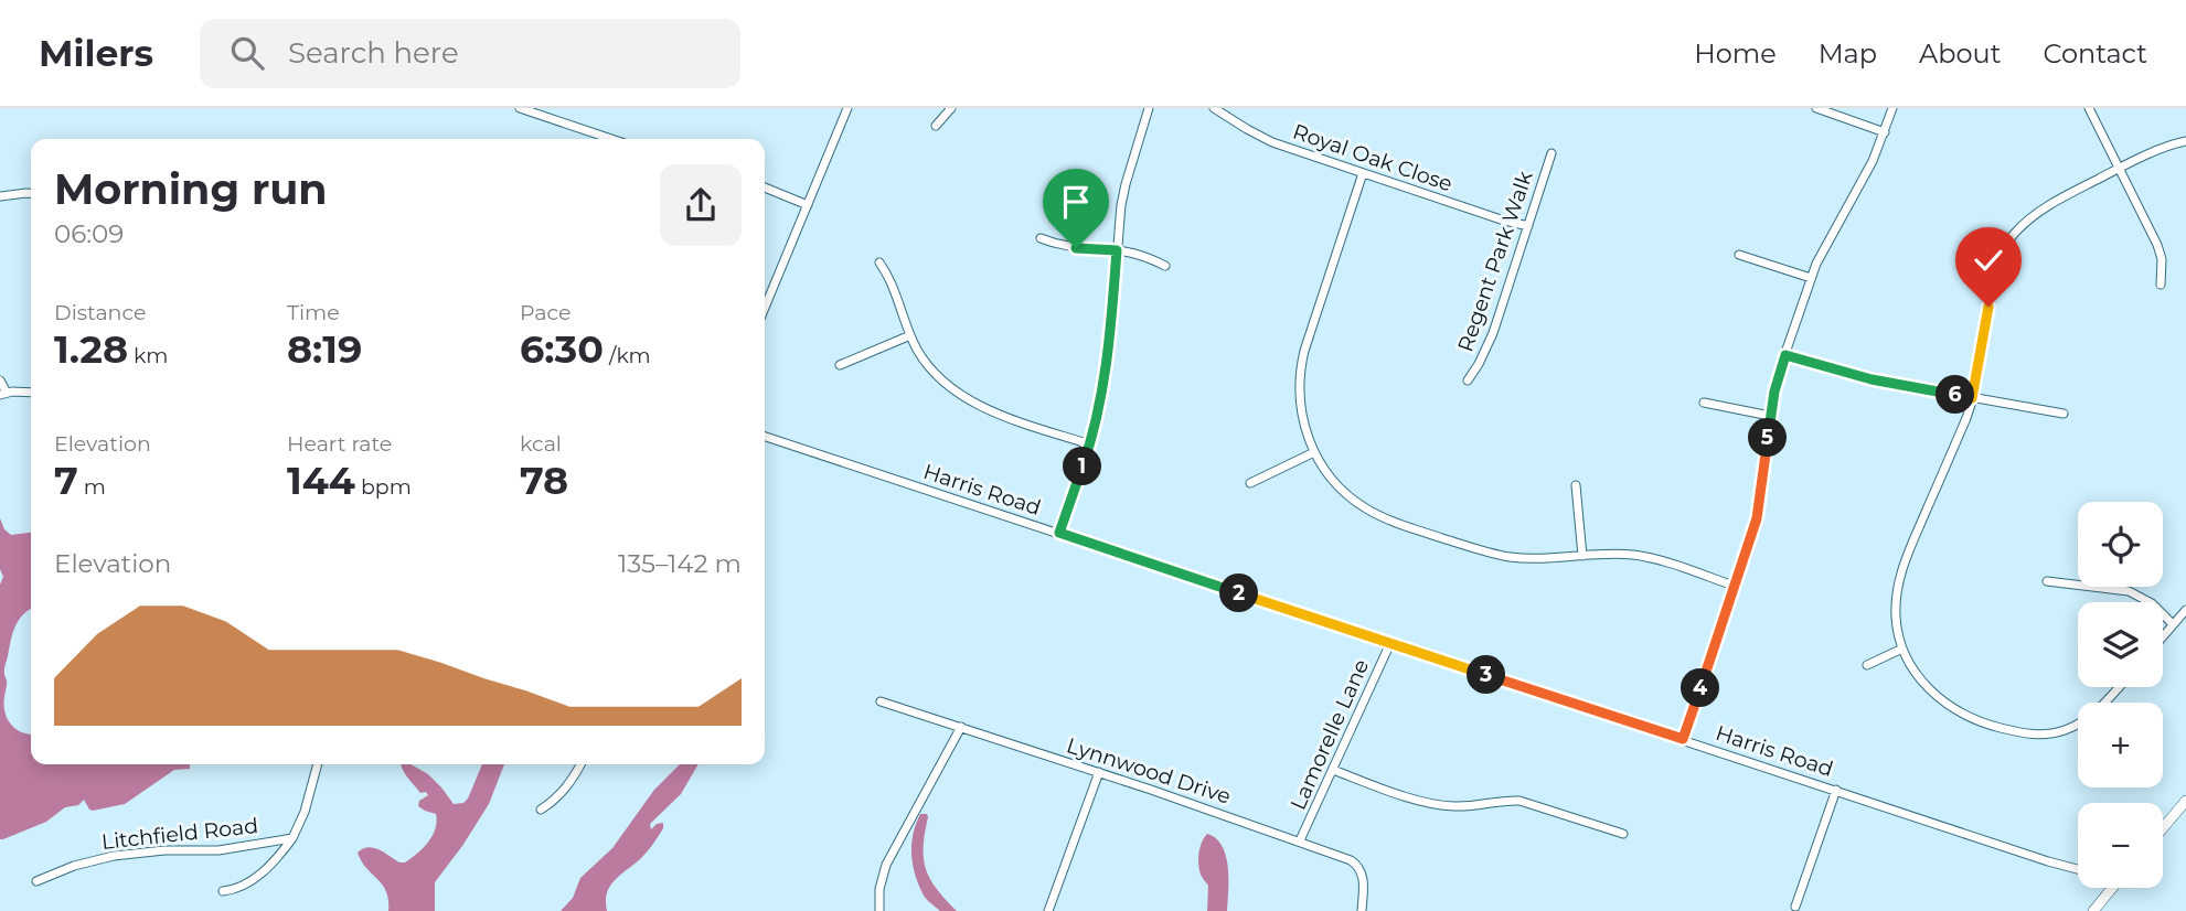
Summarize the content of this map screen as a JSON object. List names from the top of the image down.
{
  "streets": {
    "street": [
      "Royal Oak Close",
      "Regent Park Walk",
      "Harris Road",
      "Lamorelle Lane",
      "Lynnwood Drive",
      "Litchfield Road"
    ]
  },
  "crossings": [
    ["Royal Oak Close", "Regent Park Walk"],
    ["Harris Road", "Lamorelle Lane"],
    ["Lamorelle Lane", "Lynnwood Drive"]
  ],
  "page": {
    "header": "Milers",
    "search": "Search here",
    "nav": [
      "Home",
      "Map",
      "About",
      "Contact"
    ],
    "heading": ["Morning run", "06:09"],
    "stats": [
      ["Distance", "1.28 km"],
      ["Time", "8:19"],
      ["Pace", "6:30 /km"],
      ["Elevation", "7 m"],
      ["Heart rate", "144 bpm"],
      ["kcal", "78"]
    ],
    "pins": [
      "6",
      "5",
      "1",
      "2",
      "3",
      "4"
    ],
    "map_buttons": ["+", "−"],
    "chart": ["Elevation", "135–142 m"]
  }
}
